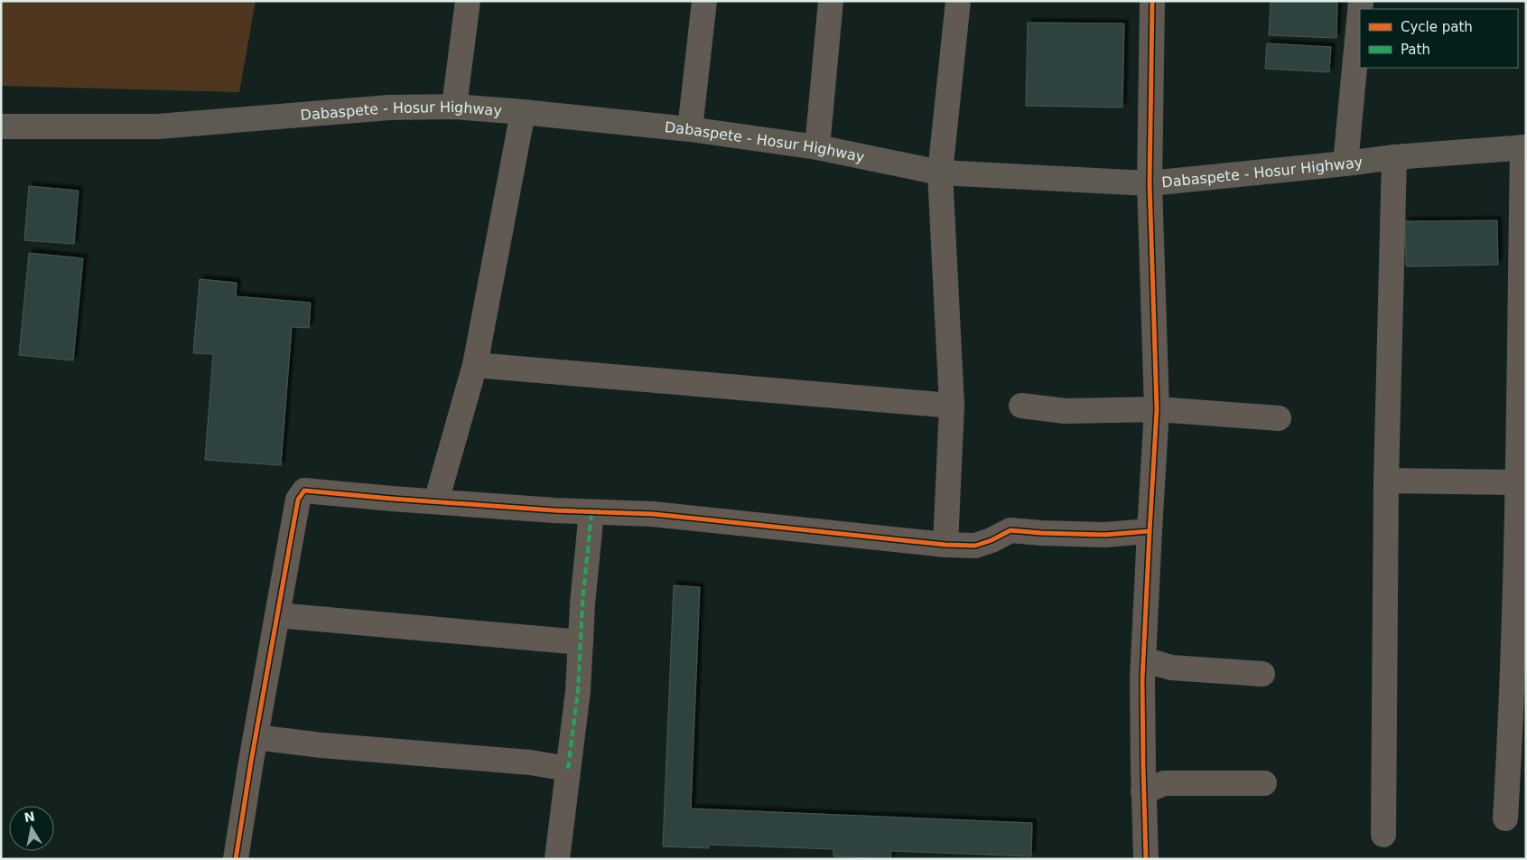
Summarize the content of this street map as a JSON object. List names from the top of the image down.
{
  "streets": {
    "main road": ["Dabaspete - Hosur Highway"]
  },
  "legend": ["Cycle path", "Path"],
  "north": "top"
}
